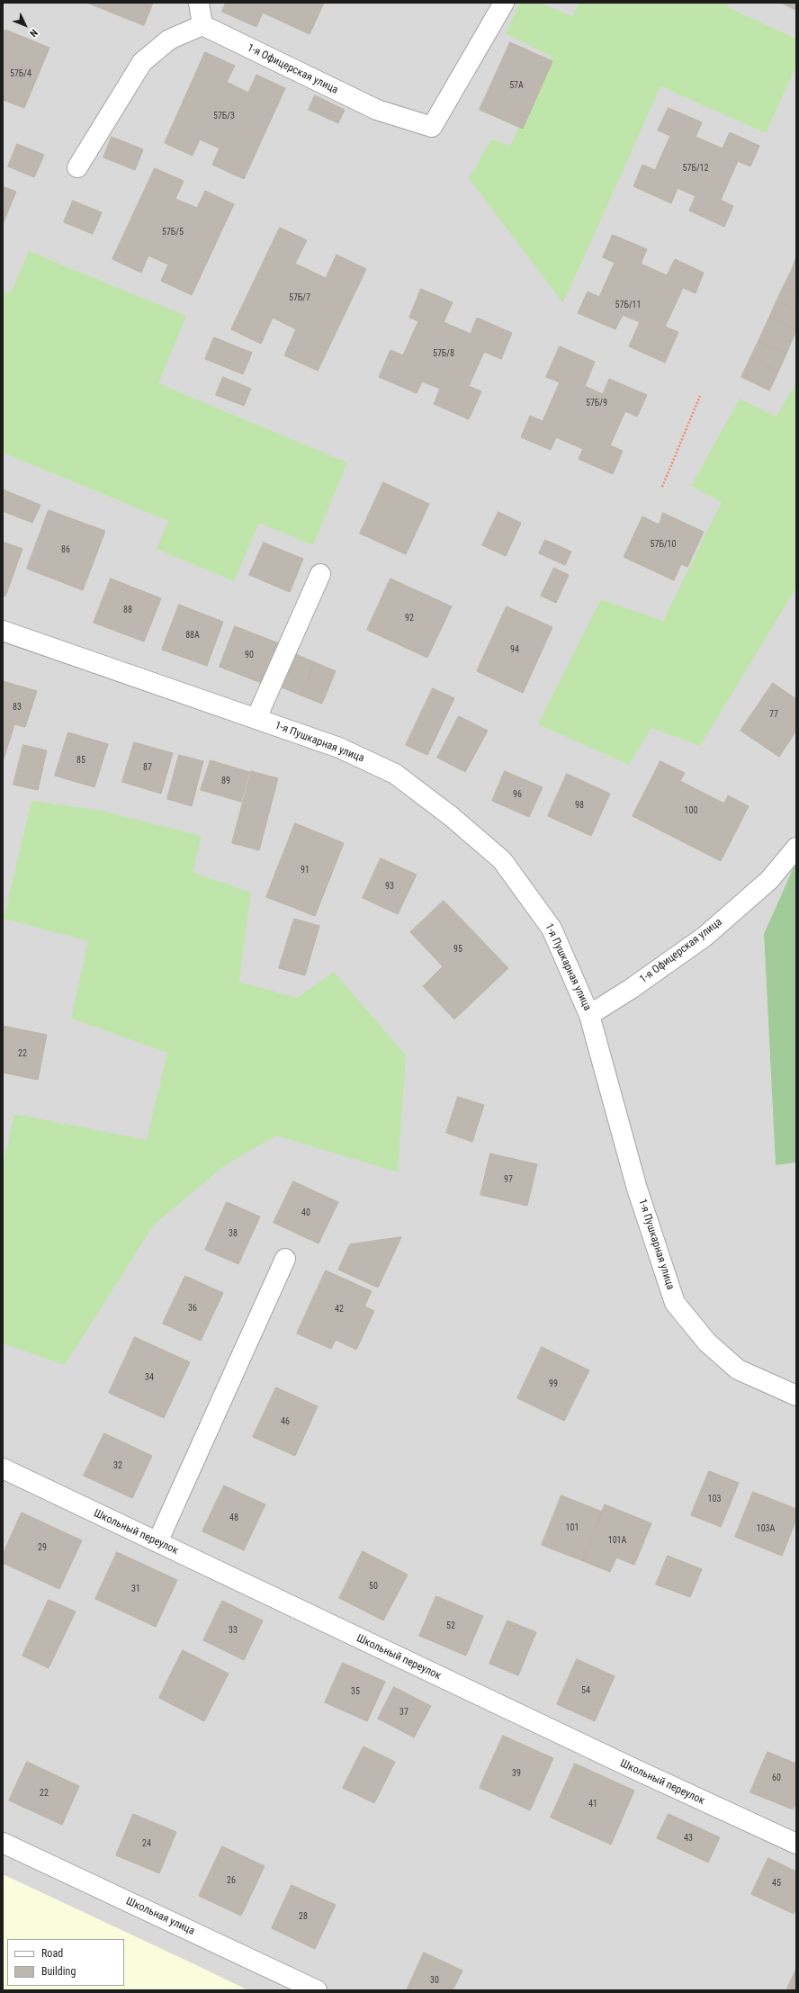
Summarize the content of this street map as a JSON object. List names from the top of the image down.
{
  "streets": {
    "street": [
      "1-я Офицерская улица",
      "1-я Пушкарная улица",
      "Школьный переулок",
      "Школьная улица"
    ]
  },
  "crossings": [
    ["1-я Офицерская улица", "1-я Пушкарная улица"]
  ],
  "house_numbers": [
    "57Б/4",
    "57А",
    "57Б/3",
    "57Б/12",
    "57Б/5",
    "57Б/7",
    "57Б/11",
    "57Б/8",
    "57Б/9",
    "57Б/10",
    "86",
    "88",
    "92",
    "88А",
    "94",
    "90",
    "83",
    "77",
    "85",
    "87",
    "89",
    "96",
    "98",
    "100",
    "91",
    "93",
    "95",
    "22",
    "97",
    "40",
    "38",
    "36",
    "42",
    "34",
    "99",
    "46",
    "32",
    "103",
    "48",
    "101",
    "103А",
    "101А",
    "29",
    "50",
    "31",
    "52",
    "33",
    "54",
    "35",
    "37",
    "39",
    "60",
    "22",
    "41",
    "43",
    "24",
    "26",
    "45",
    "28",
    "30"
  ],
  "legend": ["Road", "Building"],
  "north": "bottom right"
}
